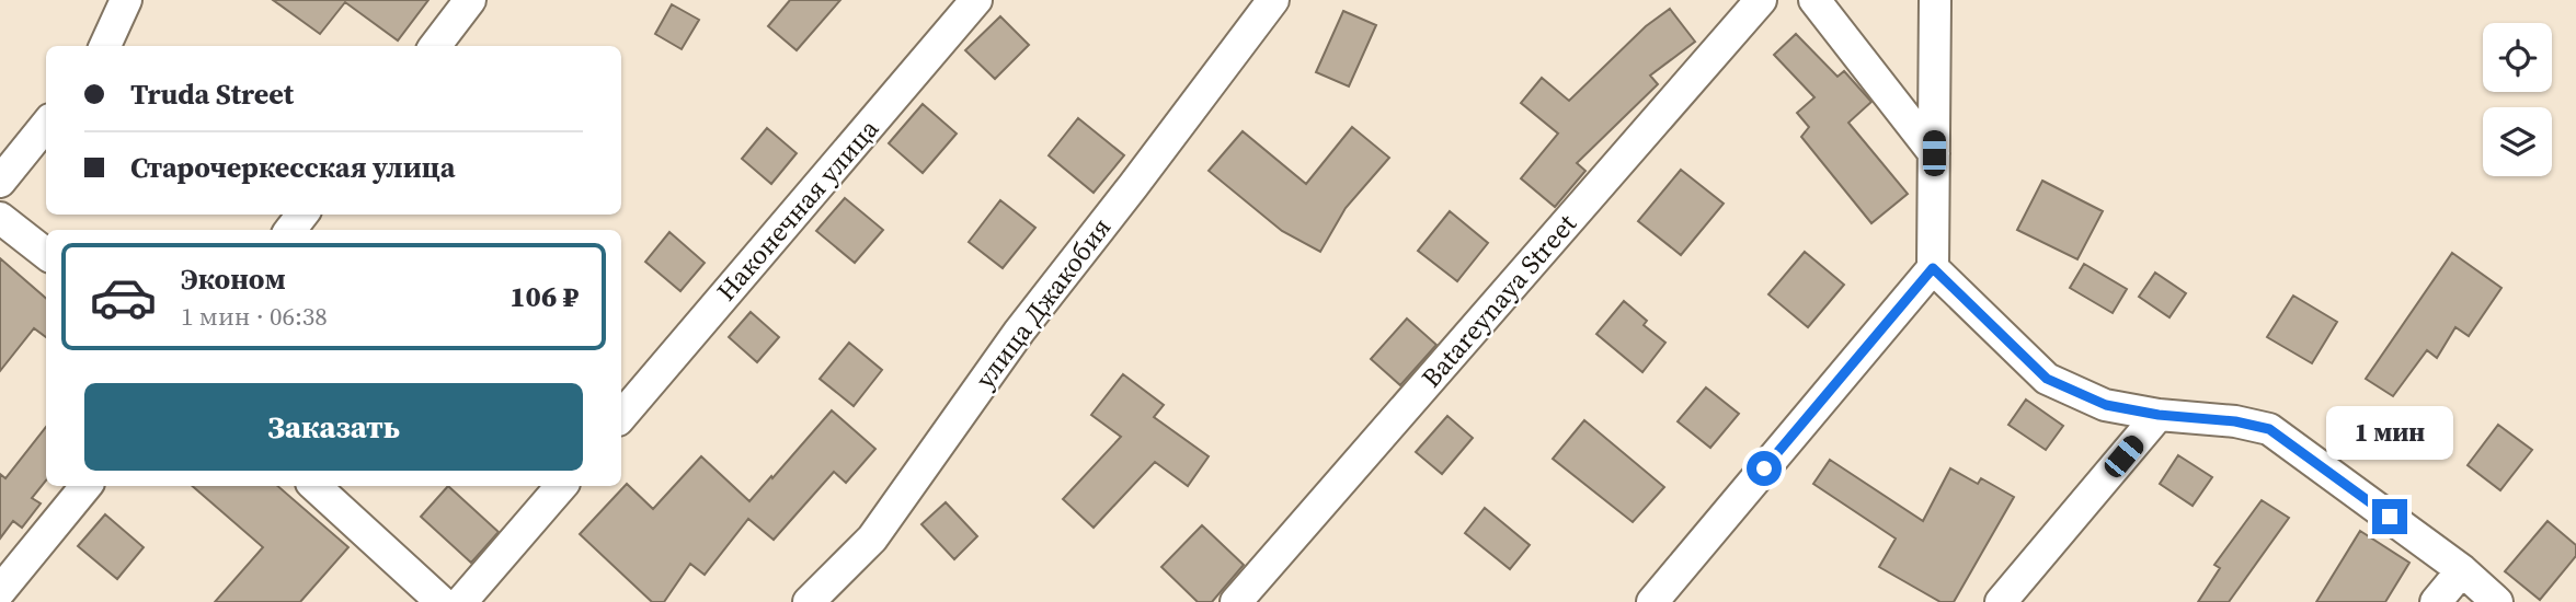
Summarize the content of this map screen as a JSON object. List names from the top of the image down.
{
  "streets": {
    "street": ["Наконечная улица", "Batareynaya Street", "улица Джакобия"]
  },
  "page": {
    "banner": ["Truda Street", "Старочеркесская улица"],
    "list": [
      {
        "name": "Эконом",
        "note": "1 мин · 06:38",
        "value": "106 ₽"
      }
    ],
    "buttons": "Заказать",
    "bubble": "1 мин"
  }
}
